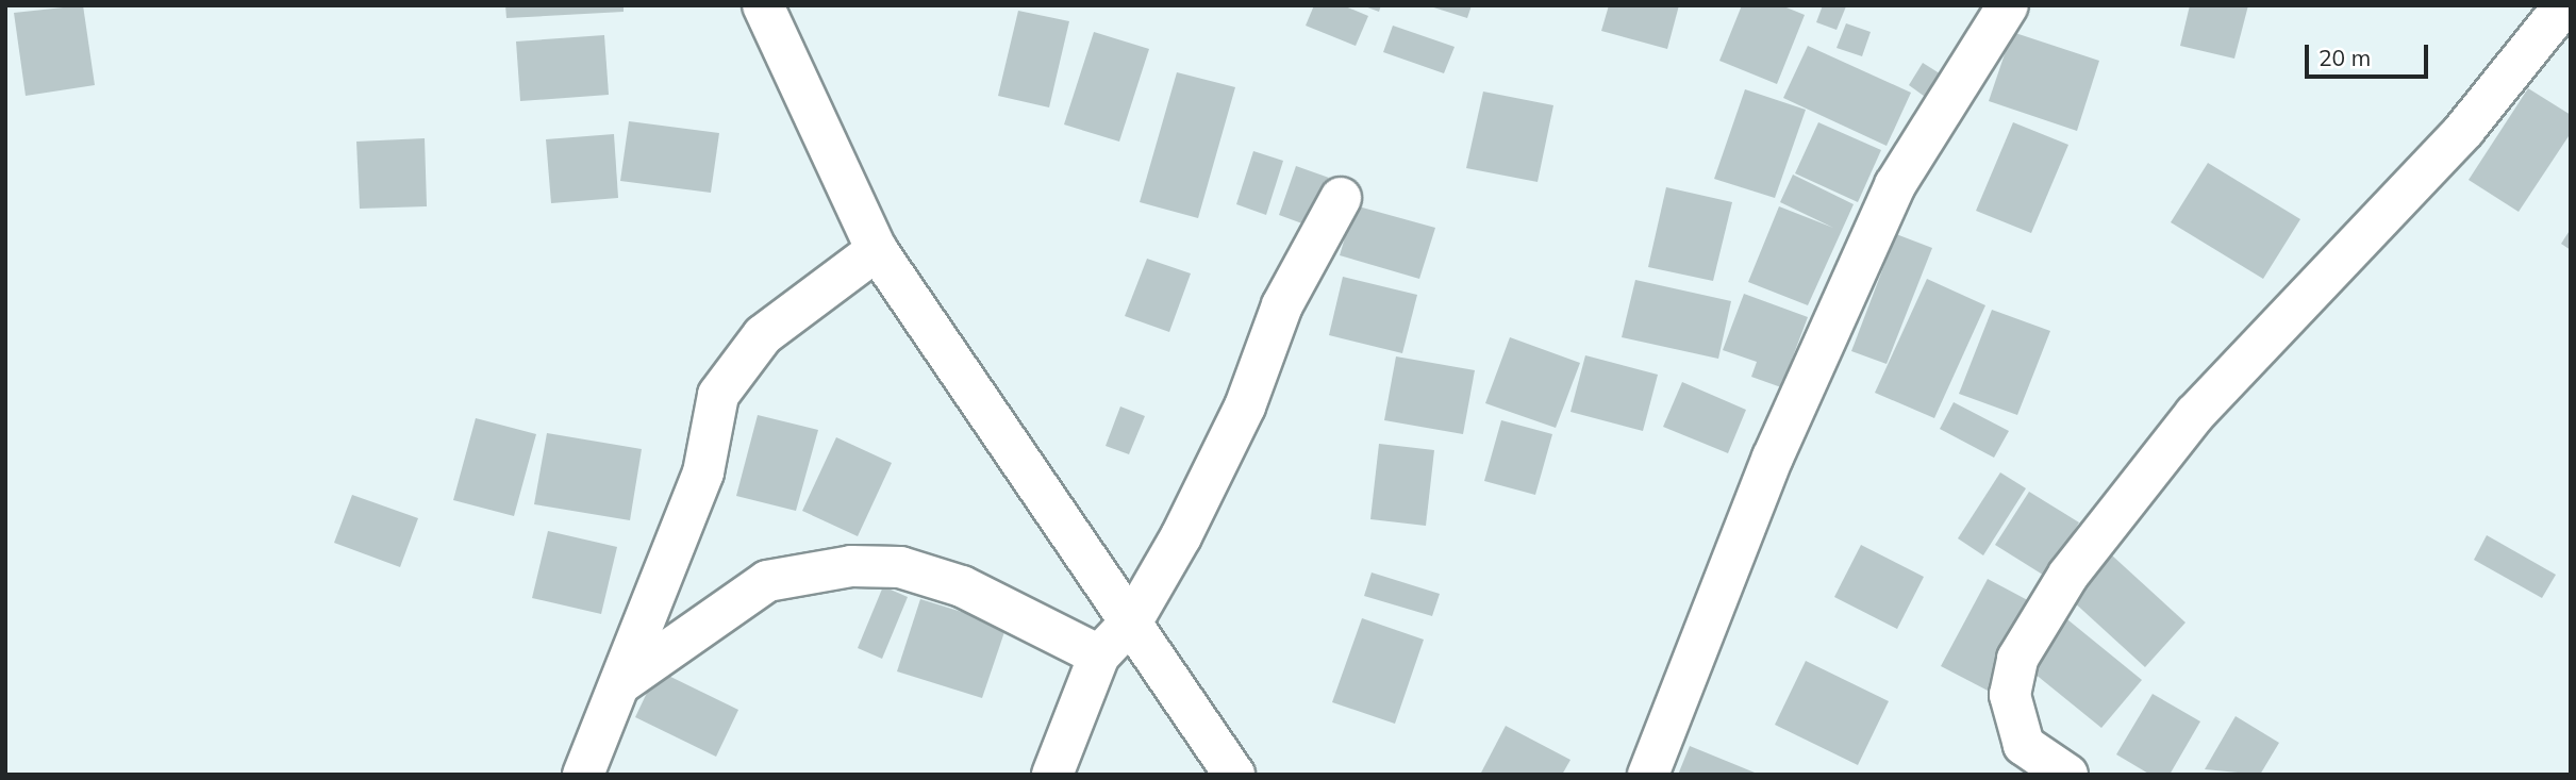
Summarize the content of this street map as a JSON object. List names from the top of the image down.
{
  "scale_bar": "20 m"
}
